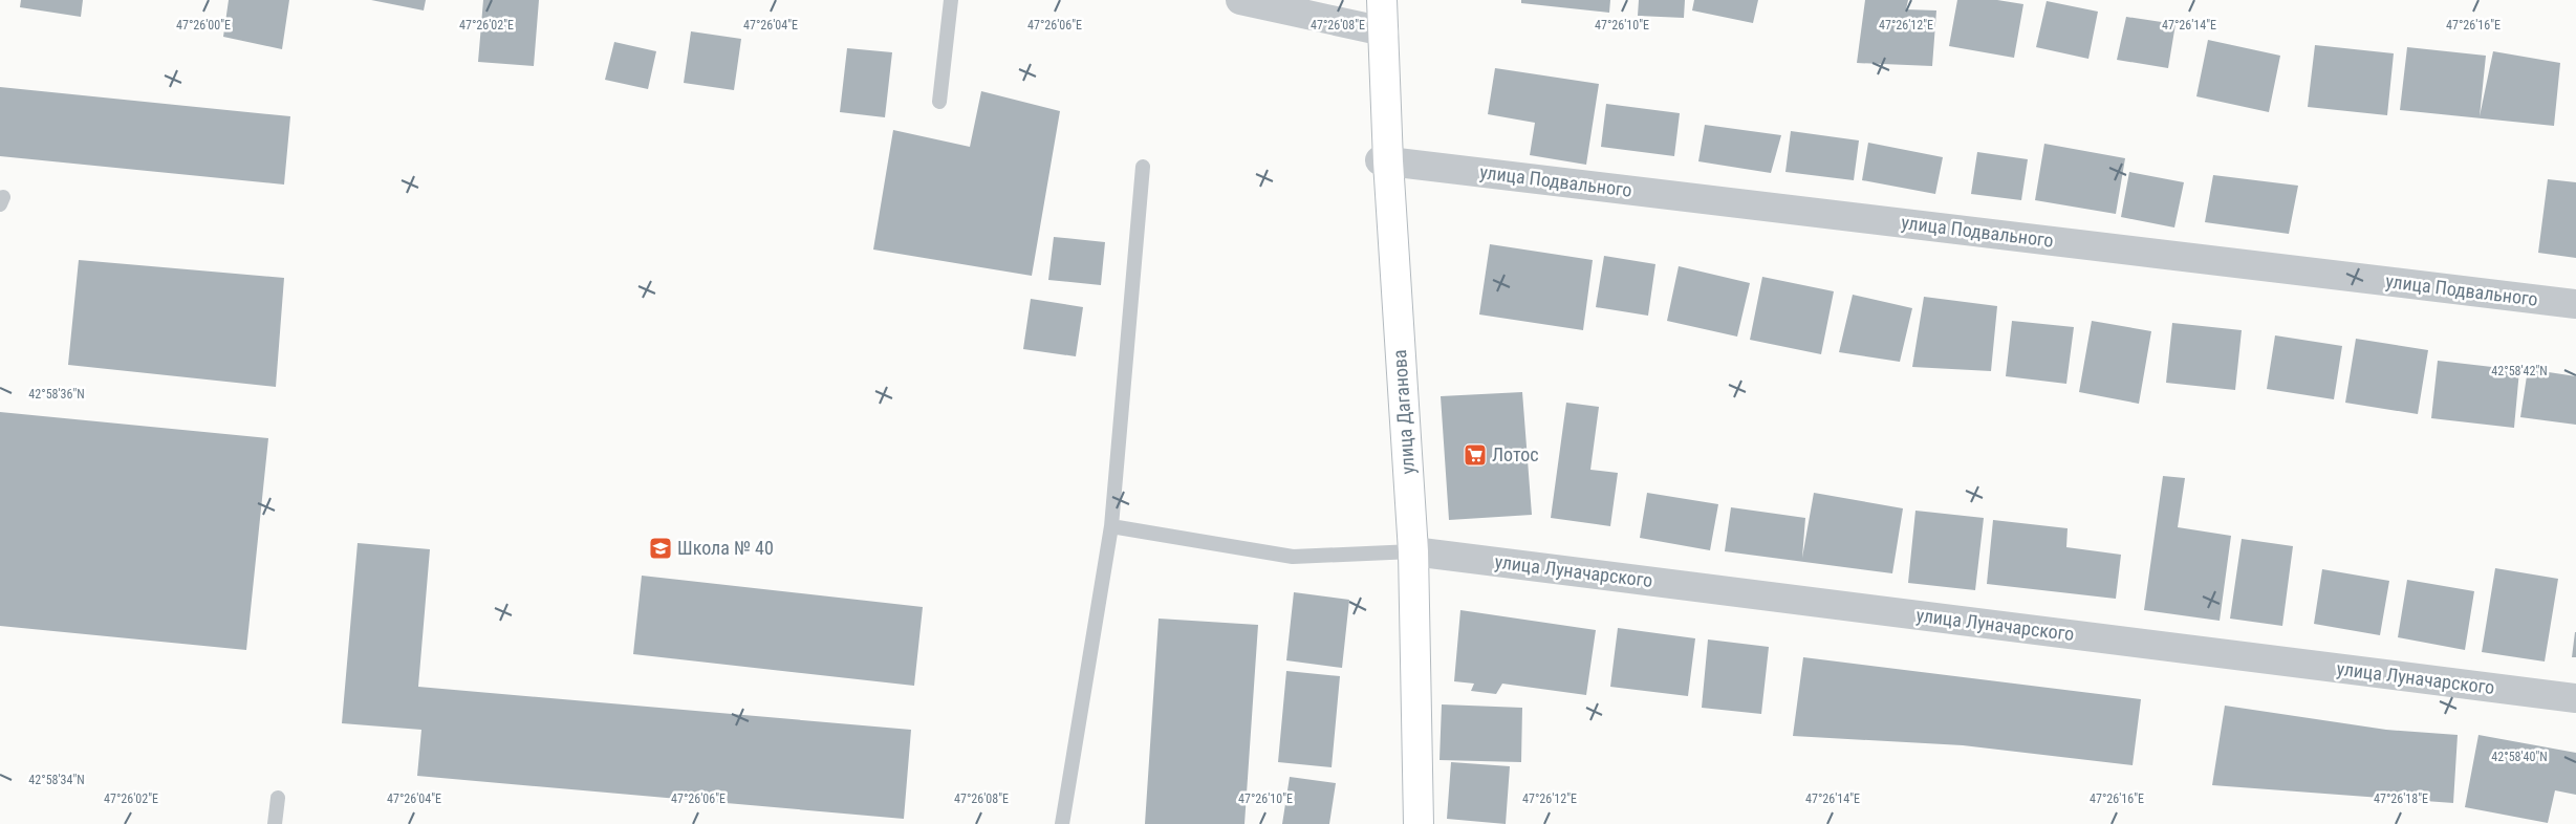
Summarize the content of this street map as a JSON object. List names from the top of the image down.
{
  "streets": {
    "main road": ["улица Даганова"],
    "street": ["улица Подвального", "улица Луначарского"]
  },
  "crossings": [
    ["улица Подвального", "улица Даганова"],
    ["улица Даганова", "улица Луначарского"]
  ],
  "places": {
    "supermarket": ["Лотос"],
    "school or university": ["Школа № 40"]
  },
  "coordinates": [
    "47°26'00\"E",
    "47°26'04\"E",
    "47°26'06\"E",
    "47°26'08\"E",
    "47°26'02\"E",
    "47°26'10\"E",
    "47°26'12\"E",
    "47°26'14\"E",
    "47°26'16\"E",
    "42°58'42\"N",
    "42°58'36\"N",
    "42°58'40\"N",
    "42°58'34\"N",
    "47°26'18\"E"
  ]
}
